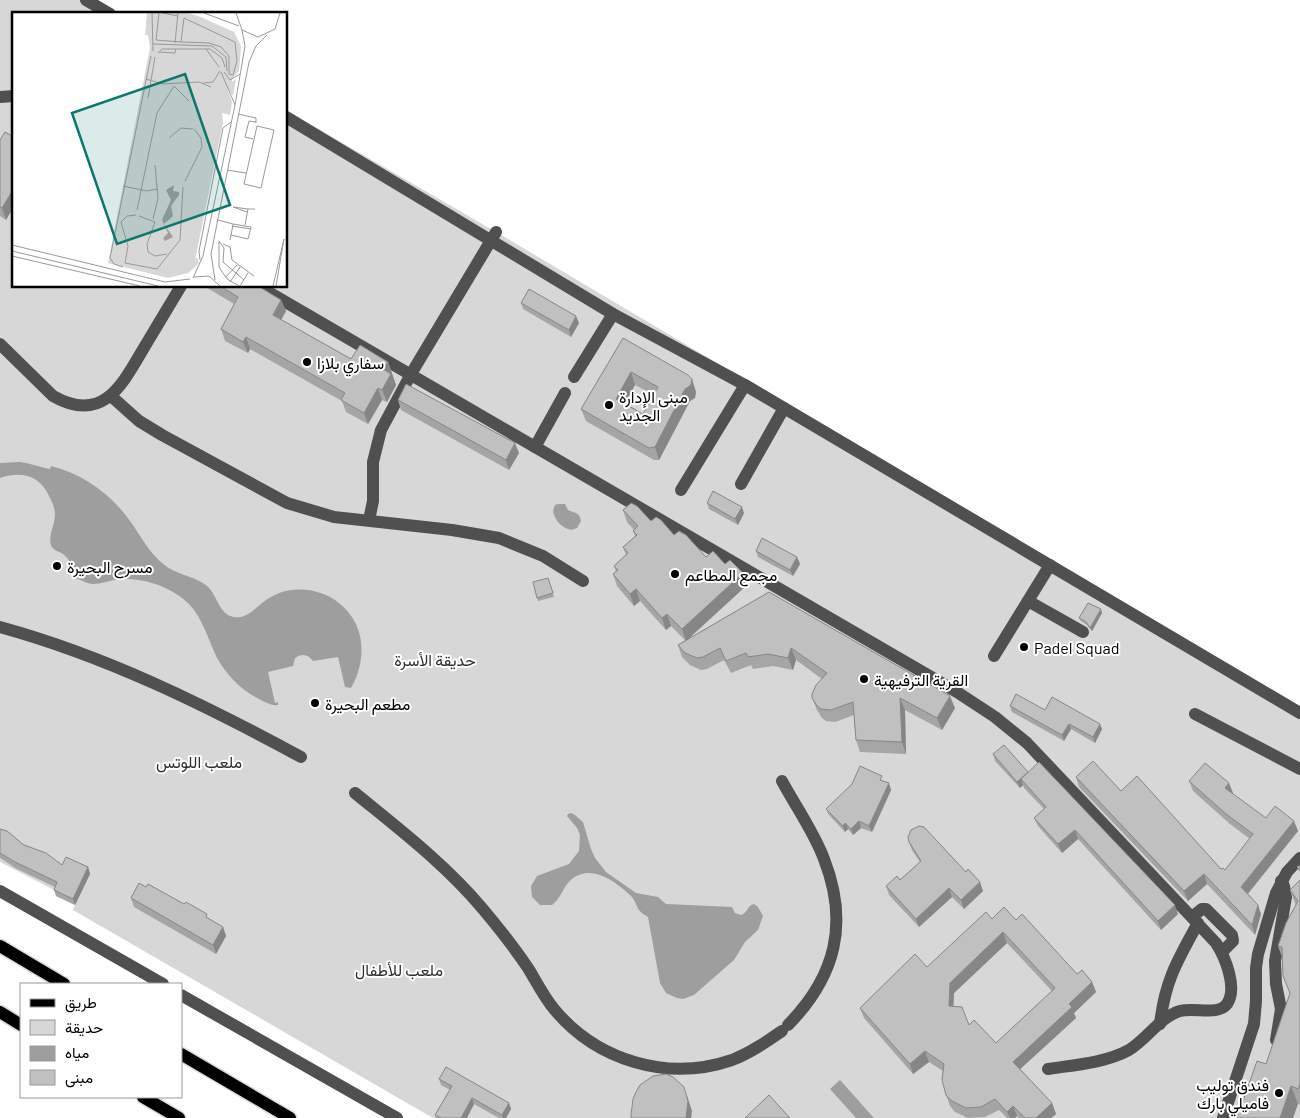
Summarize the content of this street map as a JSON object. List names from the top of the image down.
{
  "parks": ["حديقة الأسرة", "ملعب اللوتس", "ملعب للأطفال"],
  "places": [
    "سفاري بلازا",
    "مبنى الإدارة الجديد",
    "مسرح البحيرة",
    "مجمع المطاعم",
    "Padel Squad",
    "القرية الترفيهية",
    "مطعم البحيرة",
    "فندق توليب فاميلي بارك"
  ],
  "legend": [
    "طريق",
    "حديقة",
    "مياه",
    "مبنى"
  ]
}
